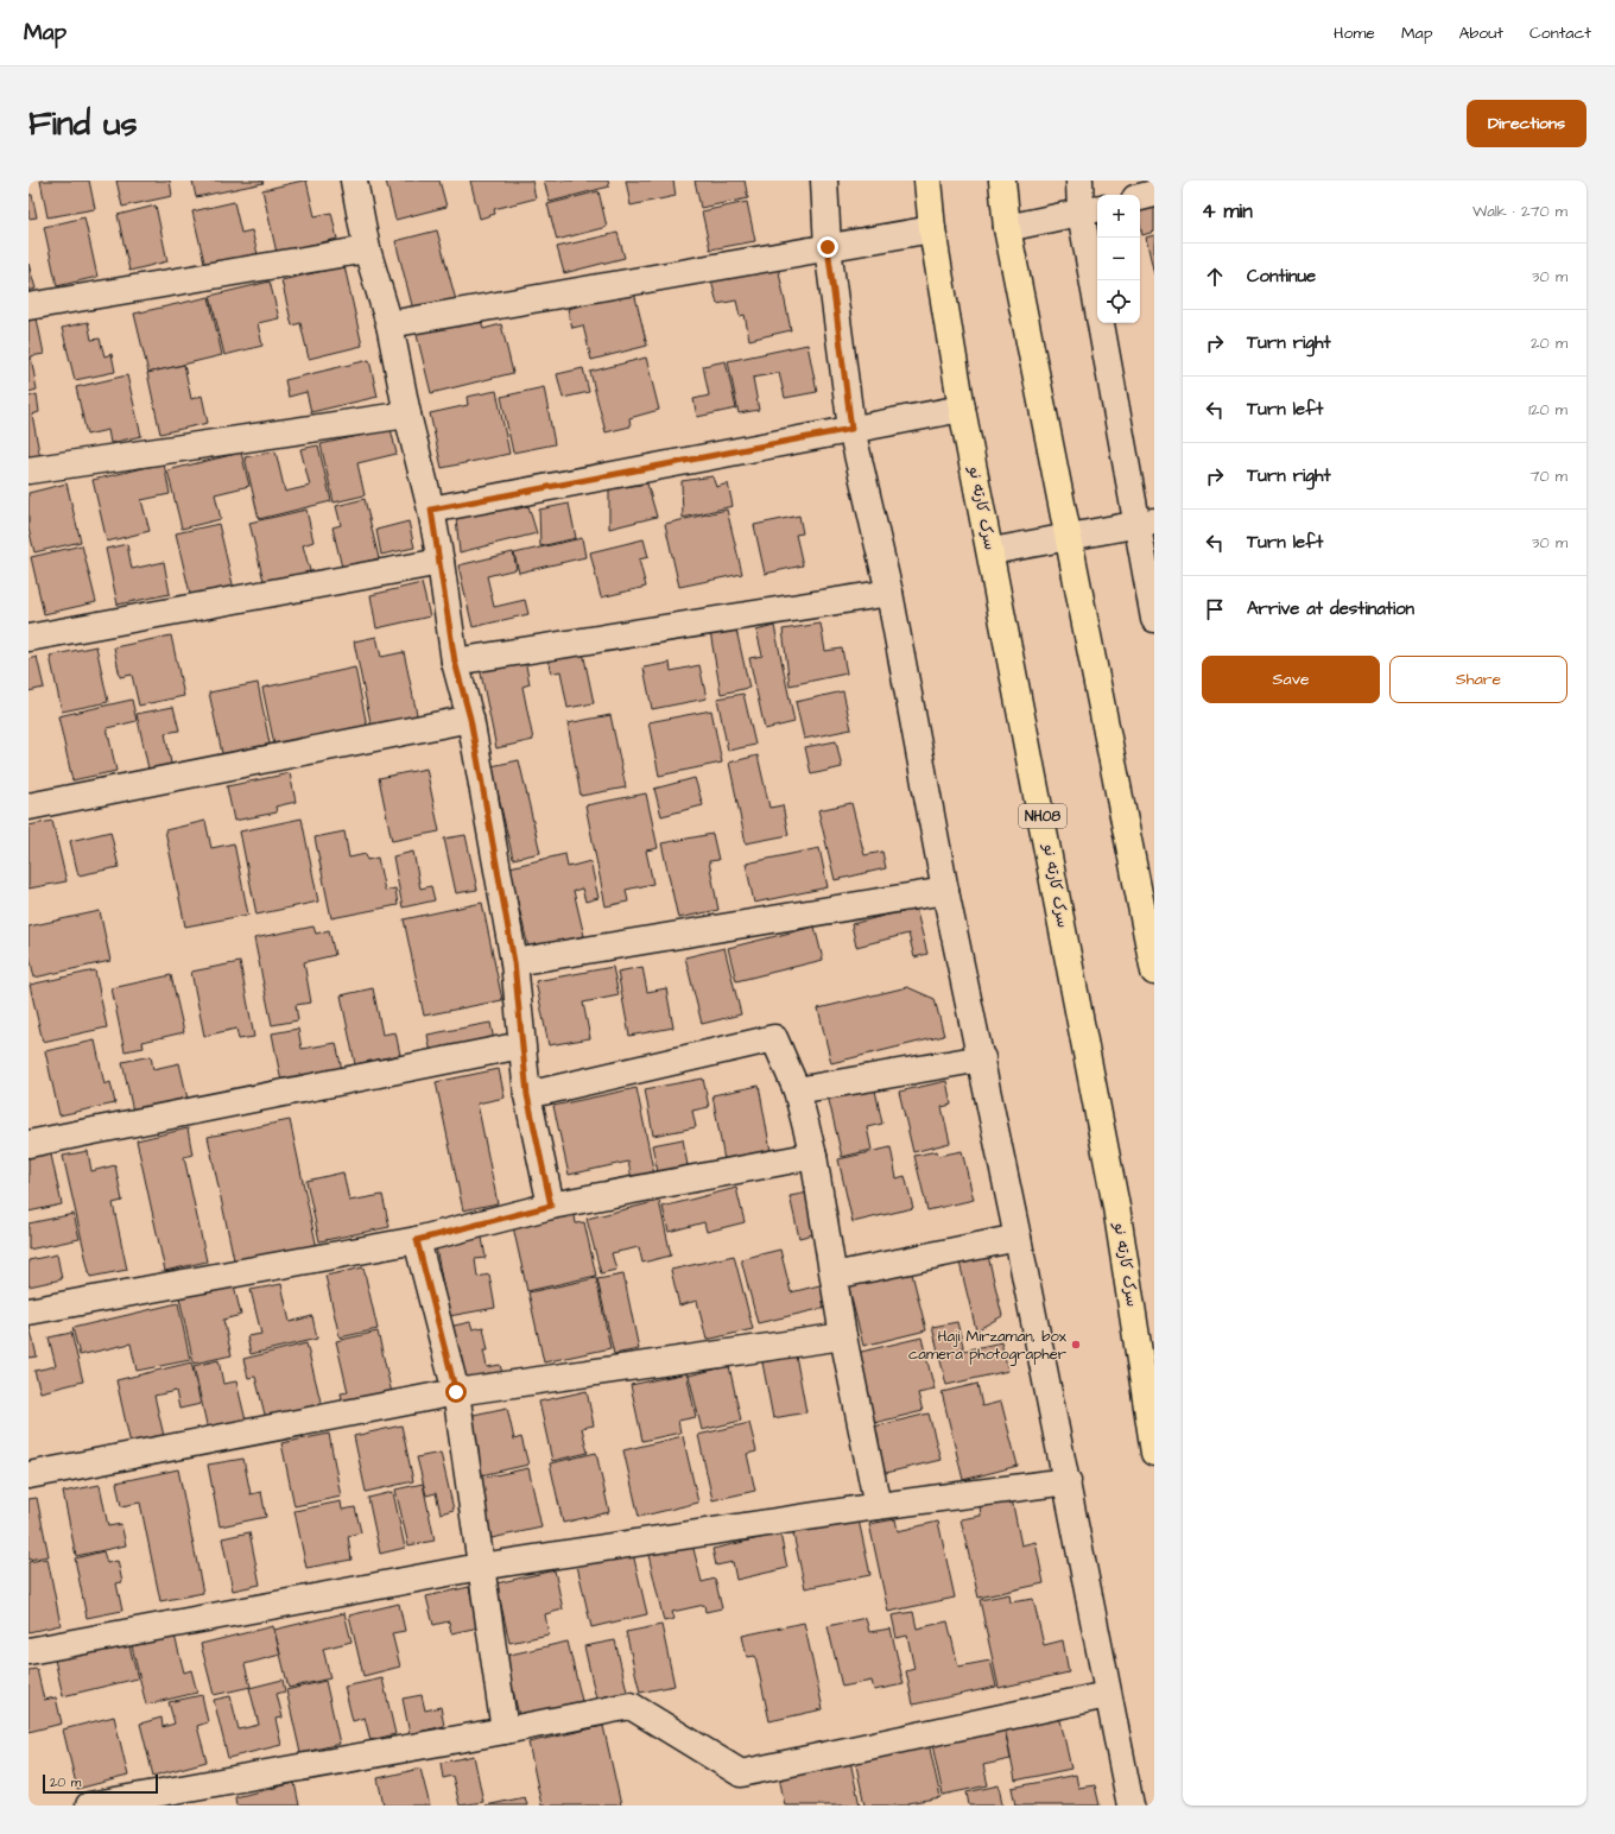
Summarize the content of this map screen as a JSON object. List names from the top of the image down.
{
  "streets": {
    "highway": ["سرک کارته نو", "NH08"]
  },
  "places": ["Haji Mirzaman, box camera photographer"],
  "scale_bar": "20 m",
  "page": {
    "header": "Map",
    "nav": [
      "Home",
      "Map",
      "About",
      "Contact"
    ],
    "buttons": [
      "Directions",
      ["Save", "Share"]
    ],
    "title": "Find us",
    "heading": ["4 min", "Walk · 270 m"],
    "map_buttons": ["+", "−"],
    "list": [
      ["Continue", "30 m"],
      ["Turn right", "20 m"],
      ["Turn left", "120 m"],
      ["Turn right", "70 m"],
      ["Turn left", "30 m"],
      "Arrive at destination"
    ],
    "scale": "20 m"
  }
}
